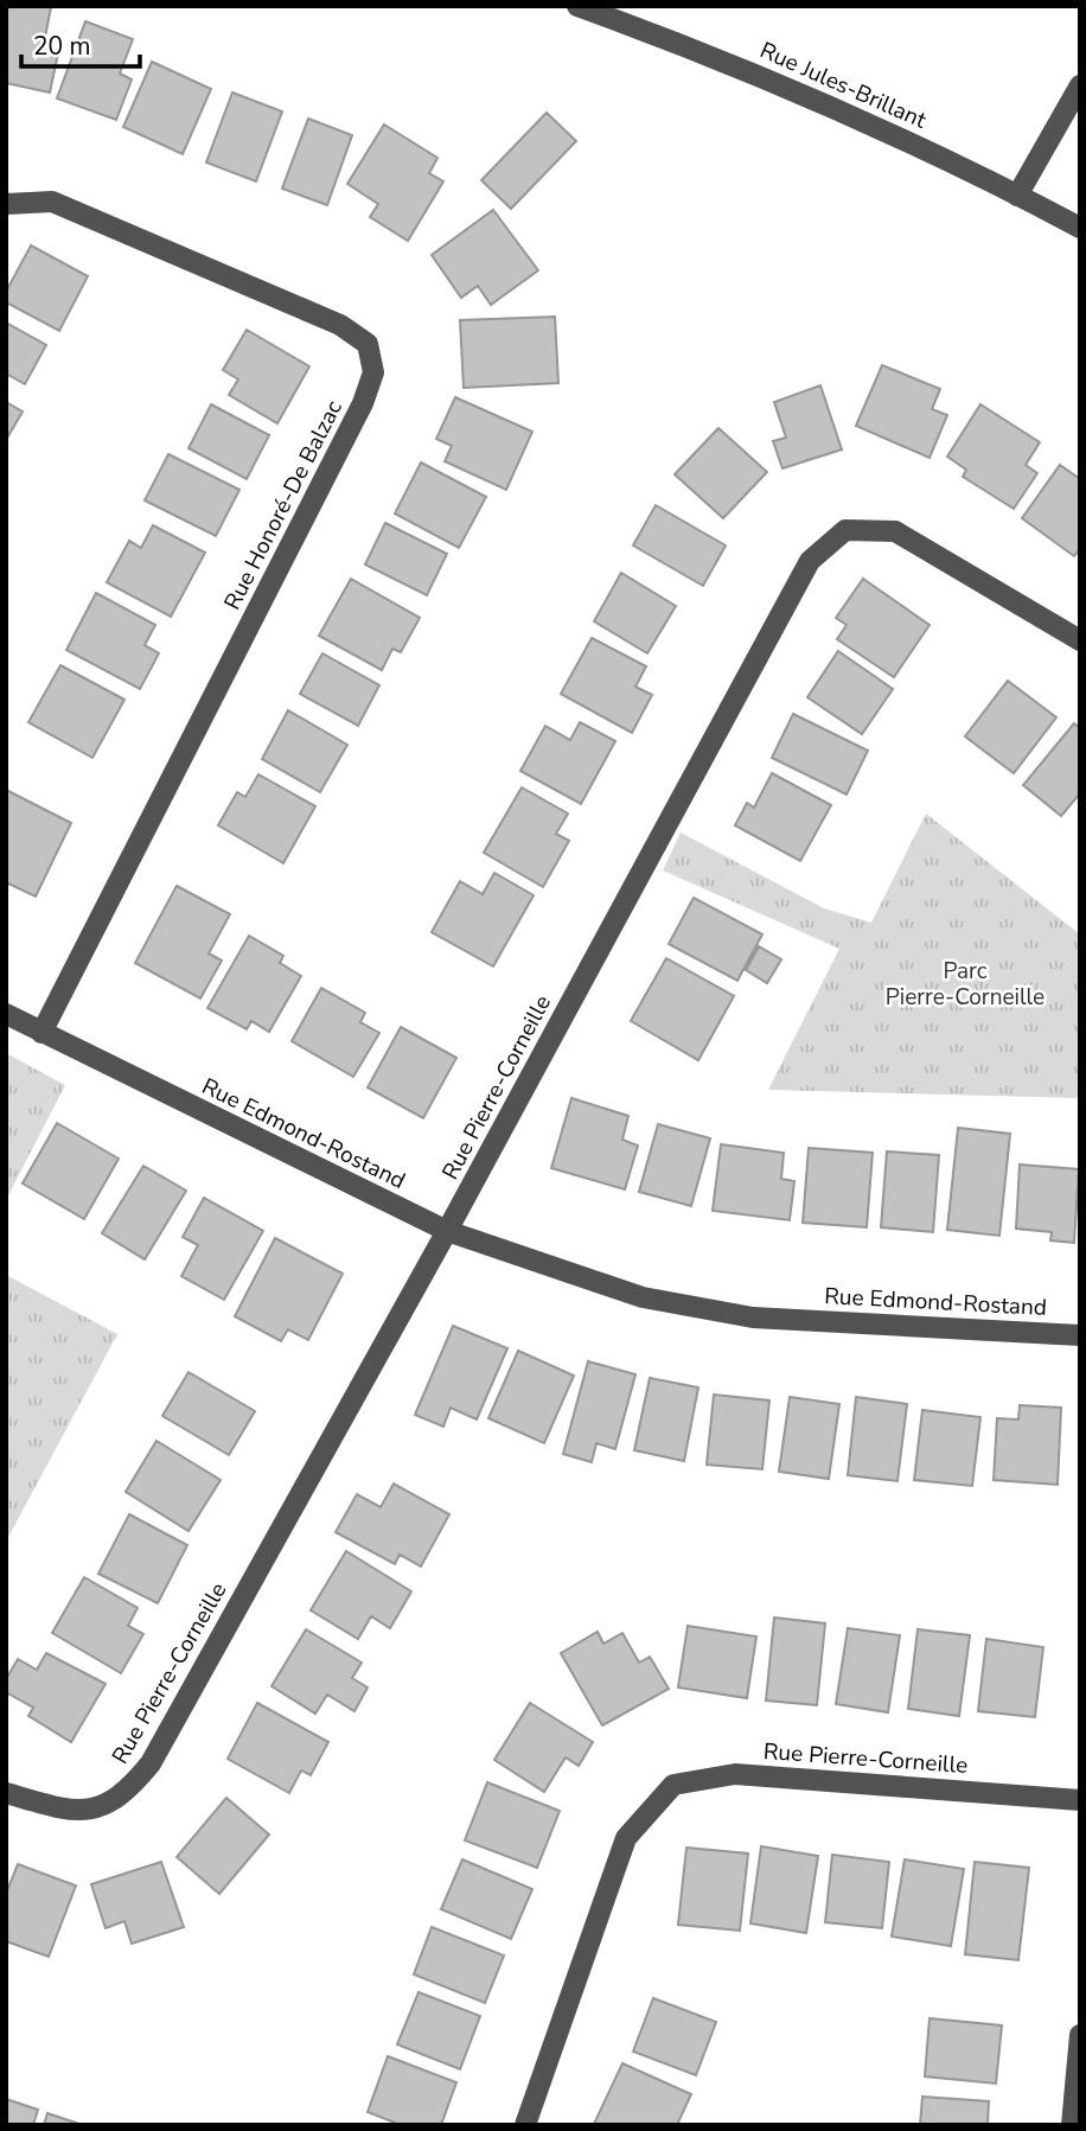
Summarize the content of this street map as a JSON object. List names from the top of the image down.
{
  "streets": {
    "street": [
      "Rue Jules-Brillant",
      "Rue Honoré-De Balzac",
      "Rue Pierre-Corneille",
      "Rue Edmond-Rostand"
    ]
  },
  "crossings": [
    ["Rue Honoré-De Balzac", "Rue Edmond-Rostand"],
    ["Rue Pierre-Corneille", "Rue Edmond-Rostand"]
  ],
  "parks": ["Parc Pierre-Corneille"],
  "scale_bar": "20 m"
}
